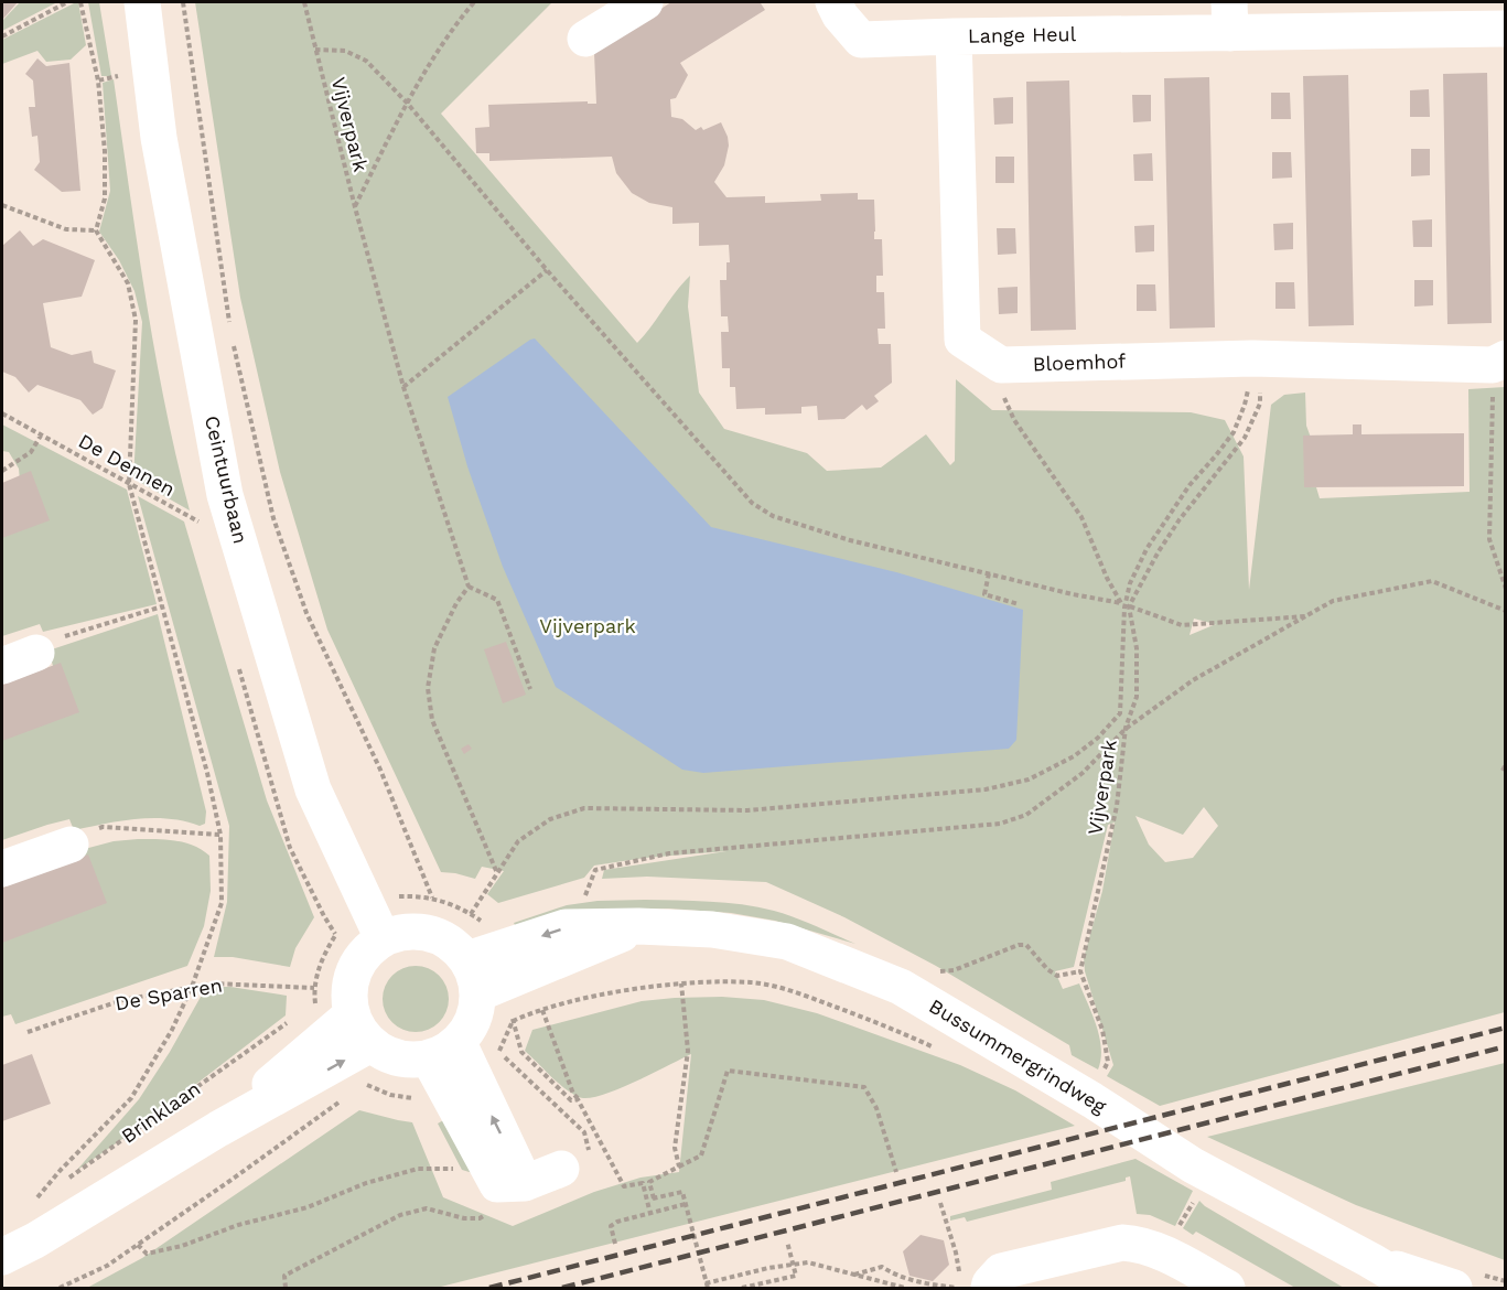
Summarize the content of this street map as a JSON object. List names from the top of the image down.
{
  "streets": {
    "main road": [
      "Lange Heul",
      "Bloemhof",
      "Ceintuurbaan",
      "Bussummergrindweg",
      "Brinklaan"
    ],
    "path": ["Vijverpark", "De Dennen", "De Sparren"]
  },
  "crossings": [
    ["Vijverpark", "Bloemhof"],
    ["Ceintuurbaan", "Bussummergrindweg"],
    ["Ceintuurbaan", "Brinklaan"],
    ["Bussummergrindweg", "Brinklaan"]
  ],
  "parks": ["Vijverpark"]
}
